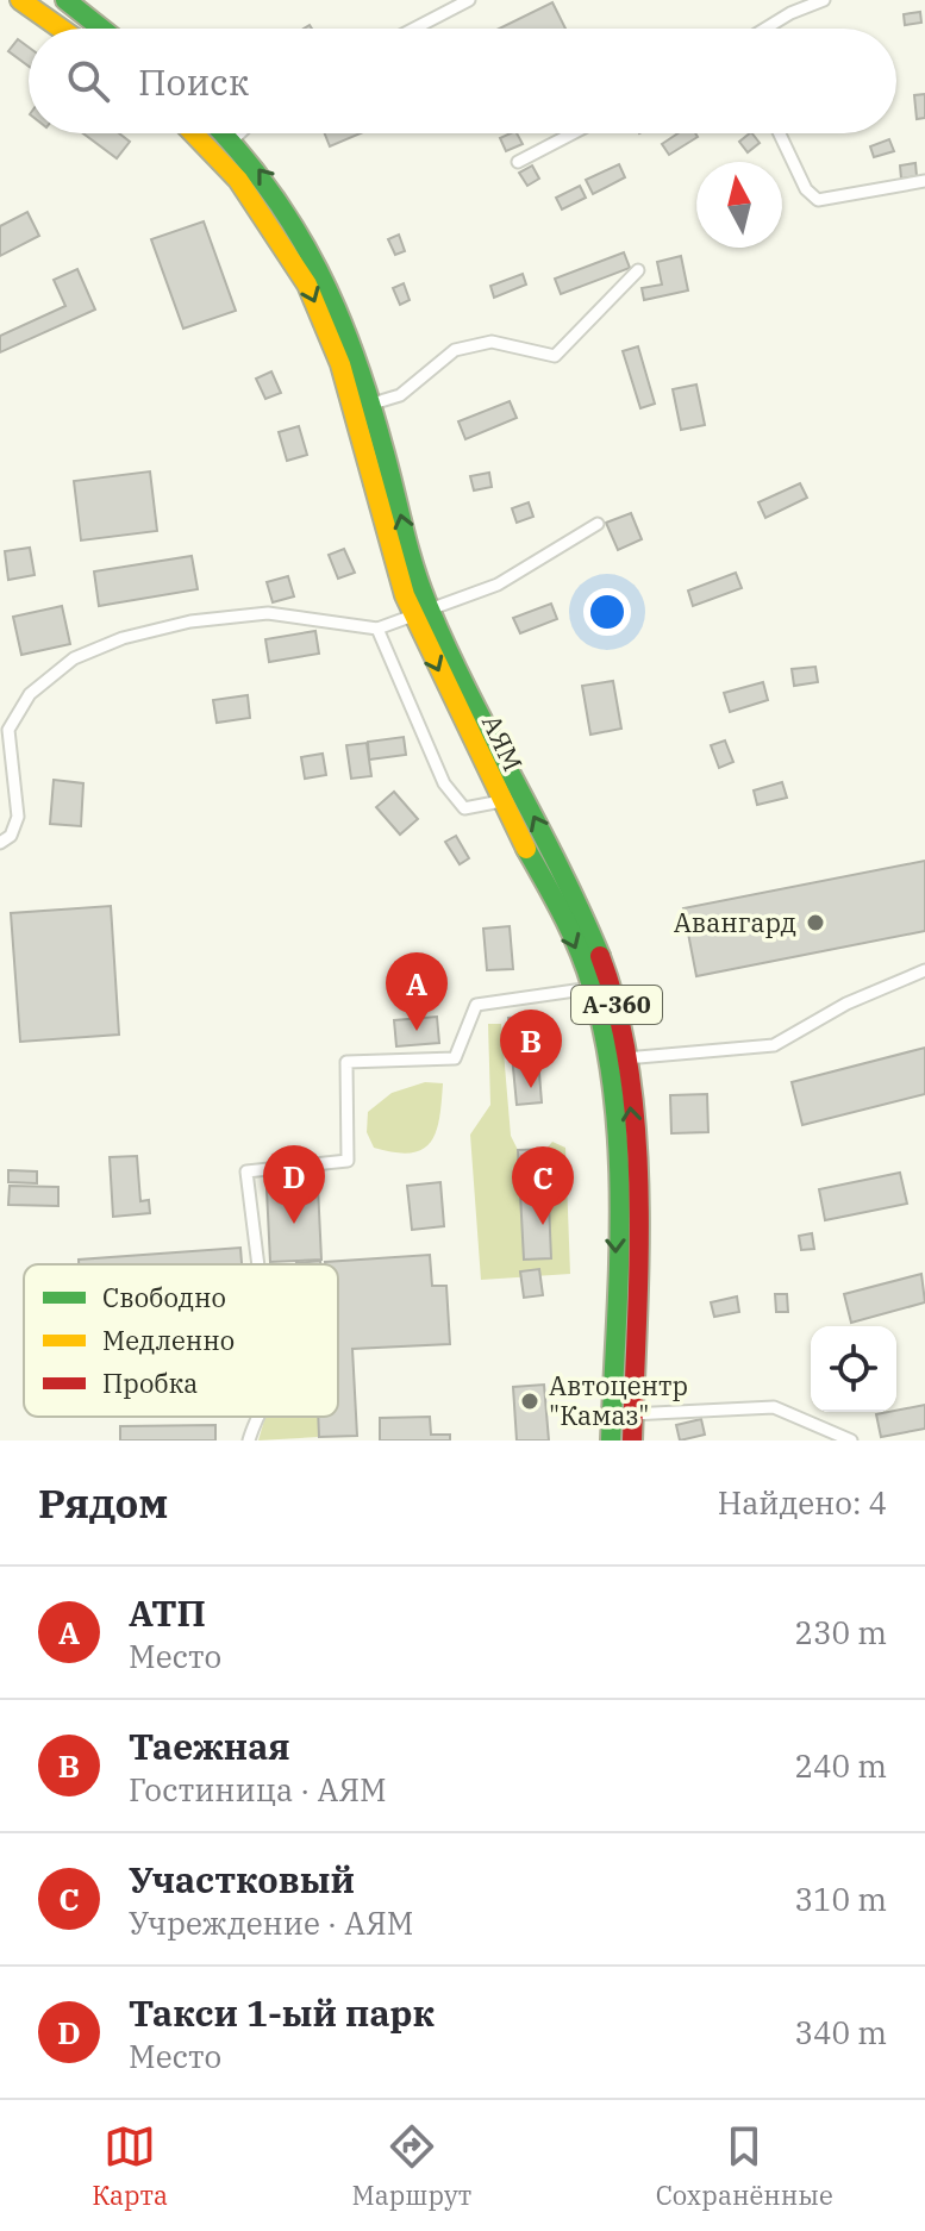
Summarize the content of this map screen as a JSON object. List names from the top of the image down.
{
  "streets": {
    "highway": ["АЯМ", "А-360"]
  },
  "places": ["Авангард", "Автоцентр \"Камаз\""],
  "legend": ["Свободно", "Медленно", "Пробка"],
  "north": "top",
  "page": {
    "search": "Поиск",
    "pins": [
      "A",
      "B",
      "D",
      "C"
    ],
    "heading": ["Рядом", "Найдено: 4"],
    "list": [
      {
        "mark": "A",
        "name": "АТП",
        "note": "Место",
        "value": "230 m"
      },
      {
        "mark": "B",
        "name": "Таежная",
        "note": "Гостиница · АЯМ",
        "value": "240 m"
      },
      {
        "mark": "C",
        "name": "Участковый",
        "note": "Учреждение · АЯМ",
        "value": "310 m"
      },
      {
        "mark": "D",
        "name": "Такси 1-ый парк",
        "note": "Место",
        "value": "340 m"
      }
    ],
    "nav": ["Карта", "Маршрут", "Сохранённые"]
  }
}
